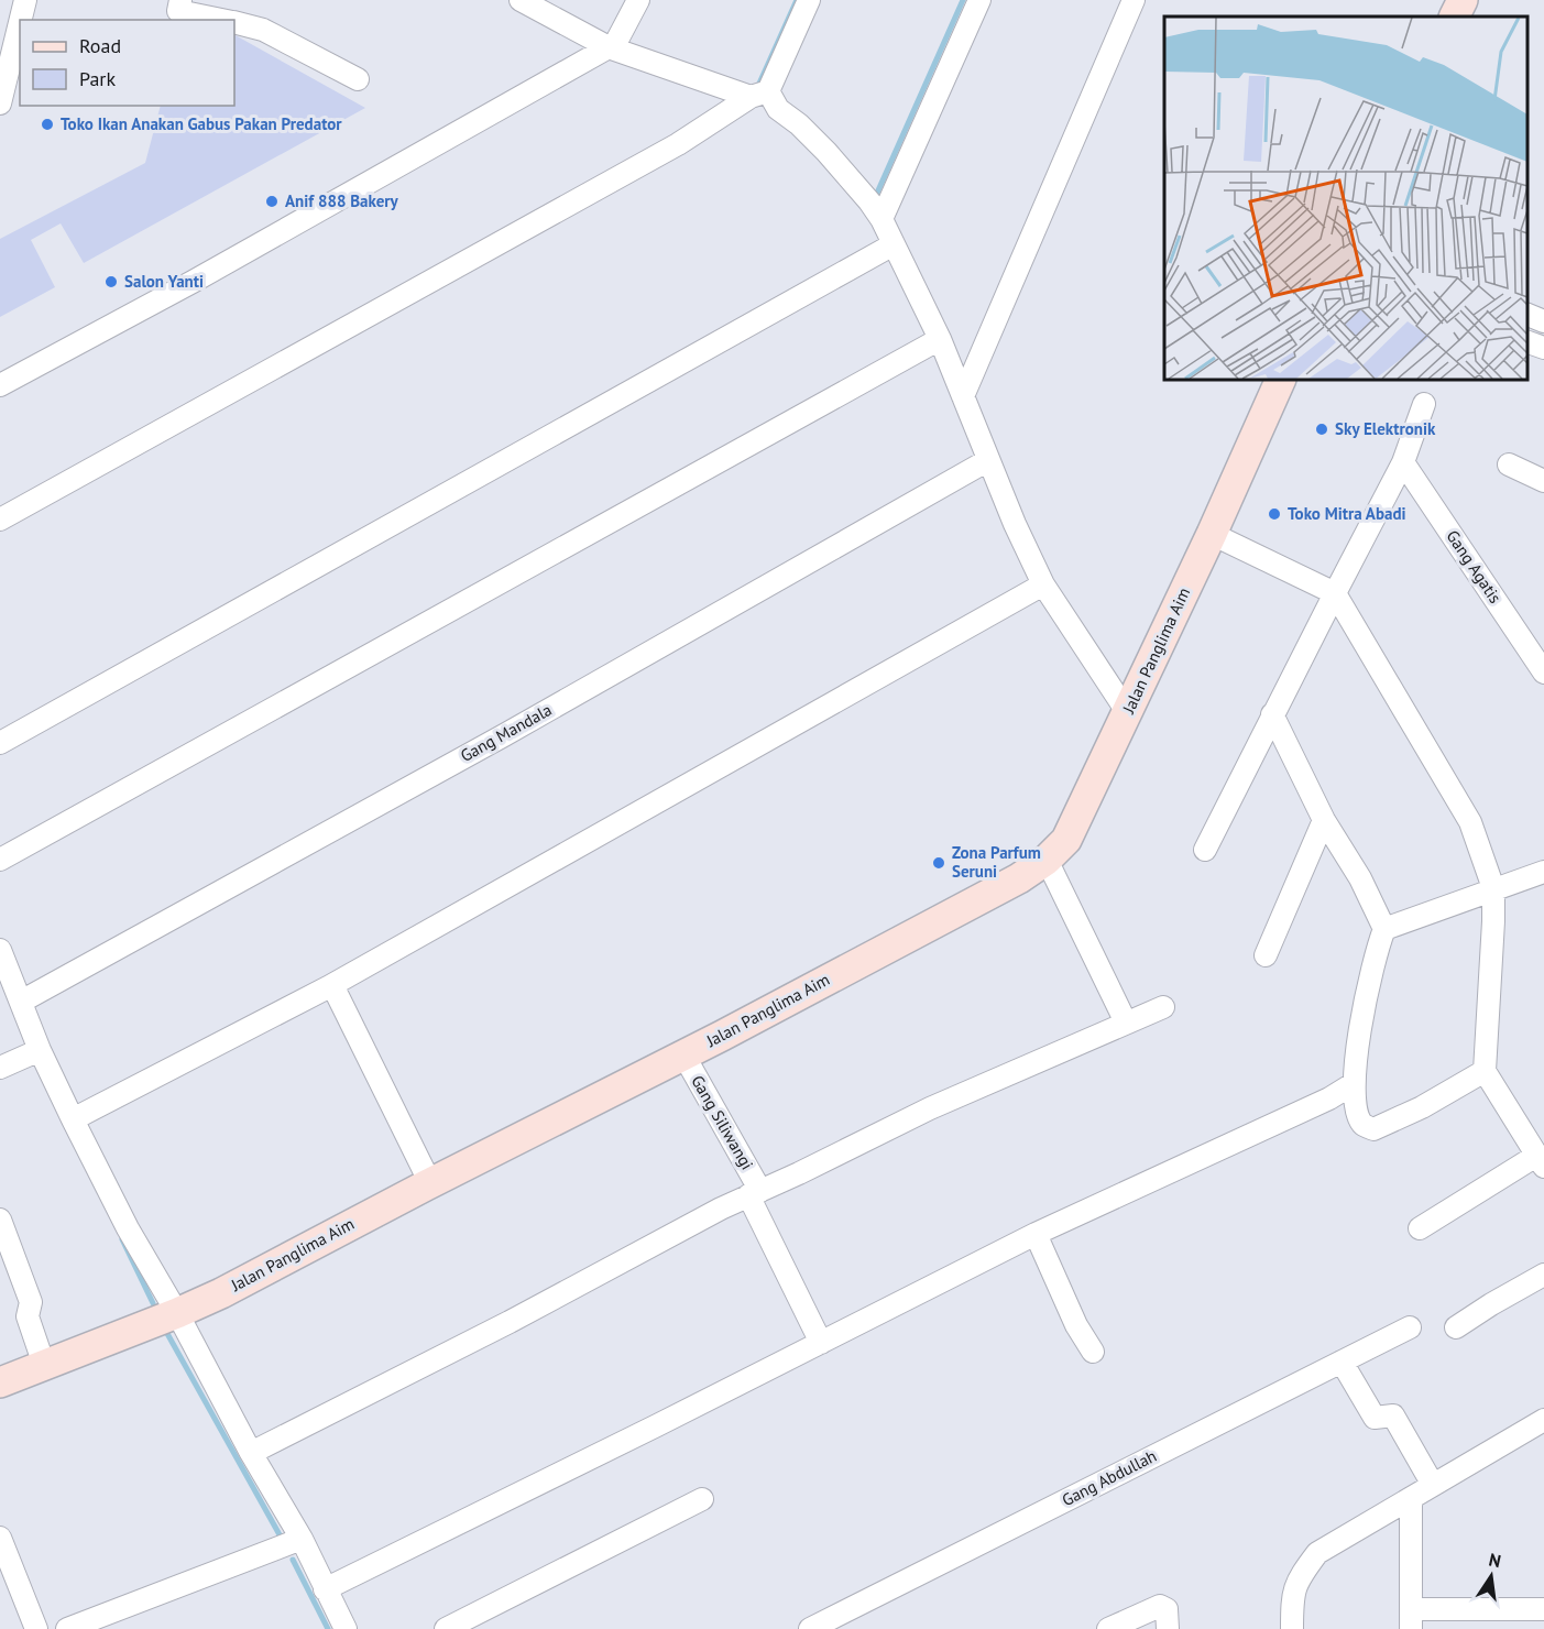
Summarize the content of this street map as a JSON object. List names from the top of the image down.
{
  "streets": {
    "street": [
      "Gang Agatis",
      "Jalan Panglima Aim",
      "Gang Mandala",
      "Gang Siliwangi",
      "Gang Abdullah"
    ]
  },
  "crossings": [
    ["Jalan Panglima Aim", "Gang Siliwangi"]
  ],
  "places": [
    "Toko Ikan Anakan Gabus Pakan Predator",
    "Anif 888 Bakery",
    "Salon Yanti",
    "Sky Elektronik",
    "Toko Mitra Abadi",
    "Zona Parfum Seruni"
  ],
  "legend": ["Road", "Park"],
  "north": "top"
}
